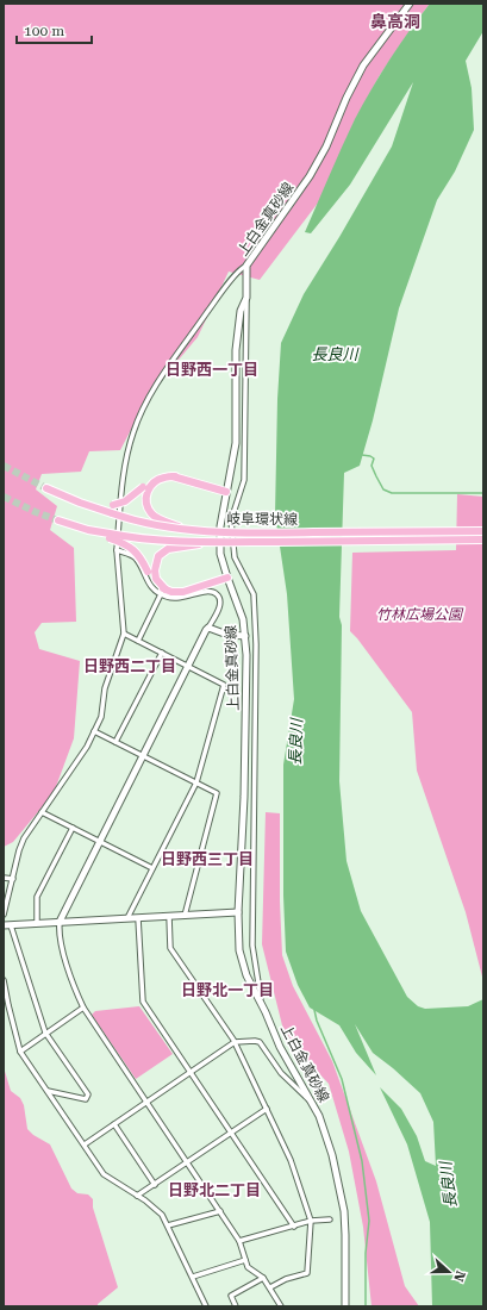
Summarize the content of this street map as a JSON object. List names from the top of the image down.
{
  "streets": {
    "main road": ["上白金真砂線", "岐阜環状線"]
  },
  "districts": [
    "鼻高洞",
    "日野西一丁目",
    "日野西二丁目",
    "日野西三丁目",
    "日野北一丁目",
    "日野北二丁目"
  ],
  "water": ["長良川"],
  "parks": ["竹林広場公園"],
  "scale_bar": "100 m",
  "north": "right"
}
